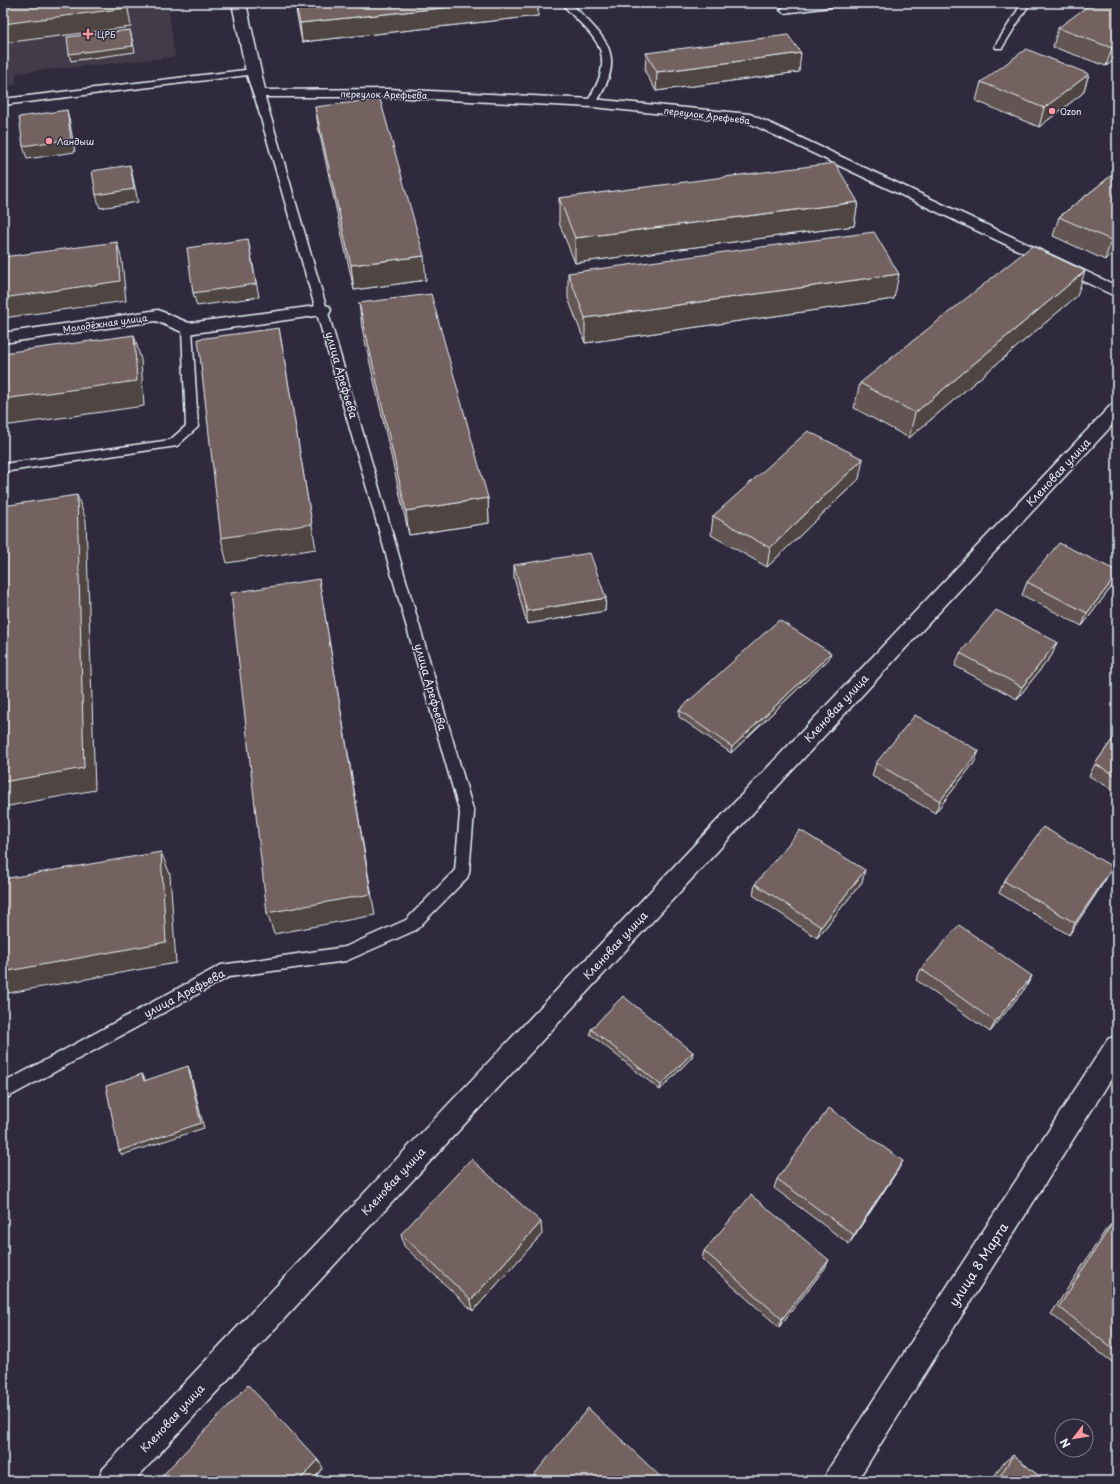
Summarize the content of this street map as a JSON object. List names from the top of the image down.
{
  "streets": {
    "street": [
      "переулок Арефьева",
      "Молодёжная улица",
      "улица Арефьева",
      "Кленовая улица",
      "улица 8 Марта"
    ]
  },
  "crossings": [
    ["переулок Арефьева", "улица Арефьева"]
  ],
  "places": {
    "health": ["ЦРБ"],
    "other": ["Ozon", "Ландыш"]
  },
  "north": "bottom left"
}
